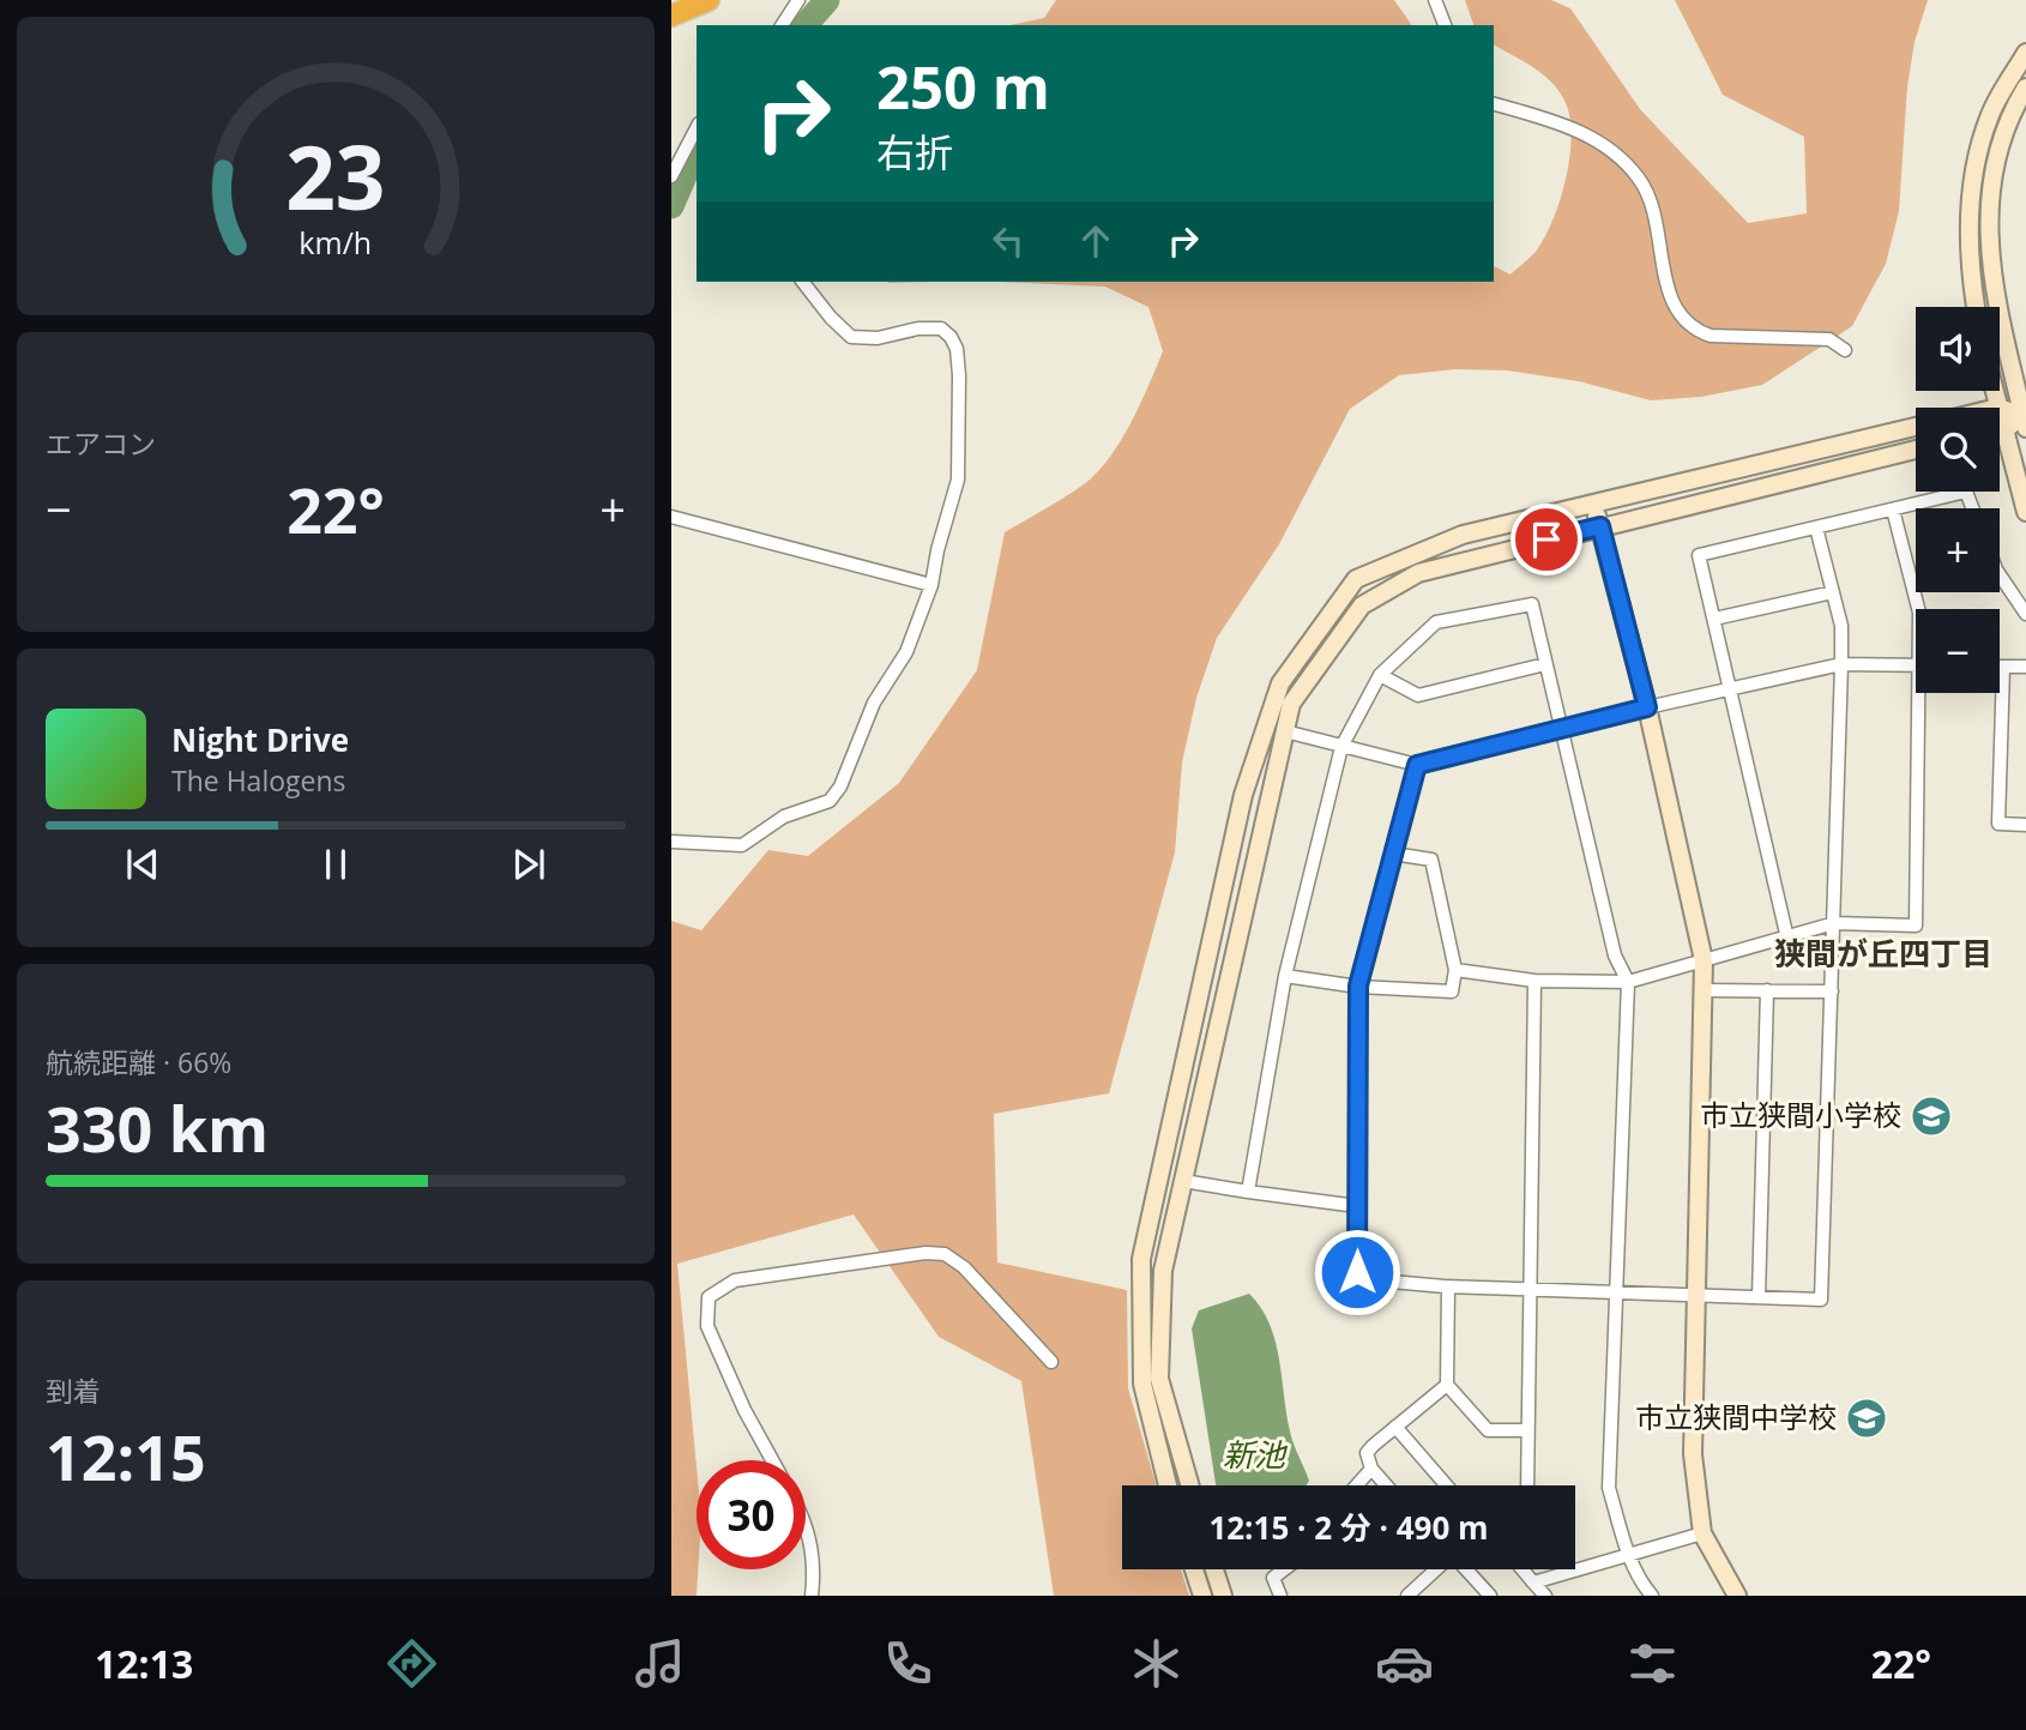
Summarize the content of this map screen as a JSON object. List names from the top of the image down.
{
  "districts": ["狭間が丘四丁目"],
  "water": ["新池"],
  "places": {
    "school or university": ["市立狭間小学校", "市立狭間中学校"]
  },
  "page": {
    "turn": ["250 m", "右折"],
    "map_buttons": ["+", "−"],
    "tile": [
      "エアコン",
      ["航続距離 · 66%", "330 km"],
      ["到着", "12:15"]
    ],
    "heat": ["−", "22°", "+"],
    "song": ["Night Drive", "The Halogens"],
    "limit": "30",
    "trip": "12:15 · 2 分 · 490 m",
    "tabs": ["12:13", "22°"],
    "gauge": ["23", "km/h"]
  }
}
